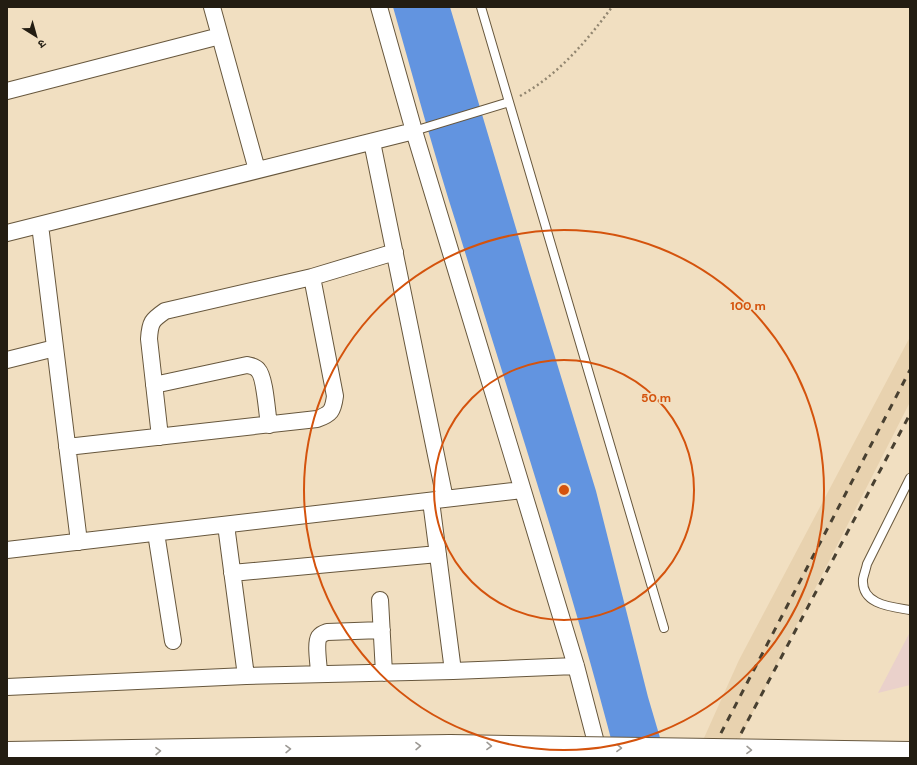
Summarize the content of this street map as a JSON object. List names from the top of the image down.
{
  "north": "bottom right",
  "rings": ["100 m", "50 m"]
}
